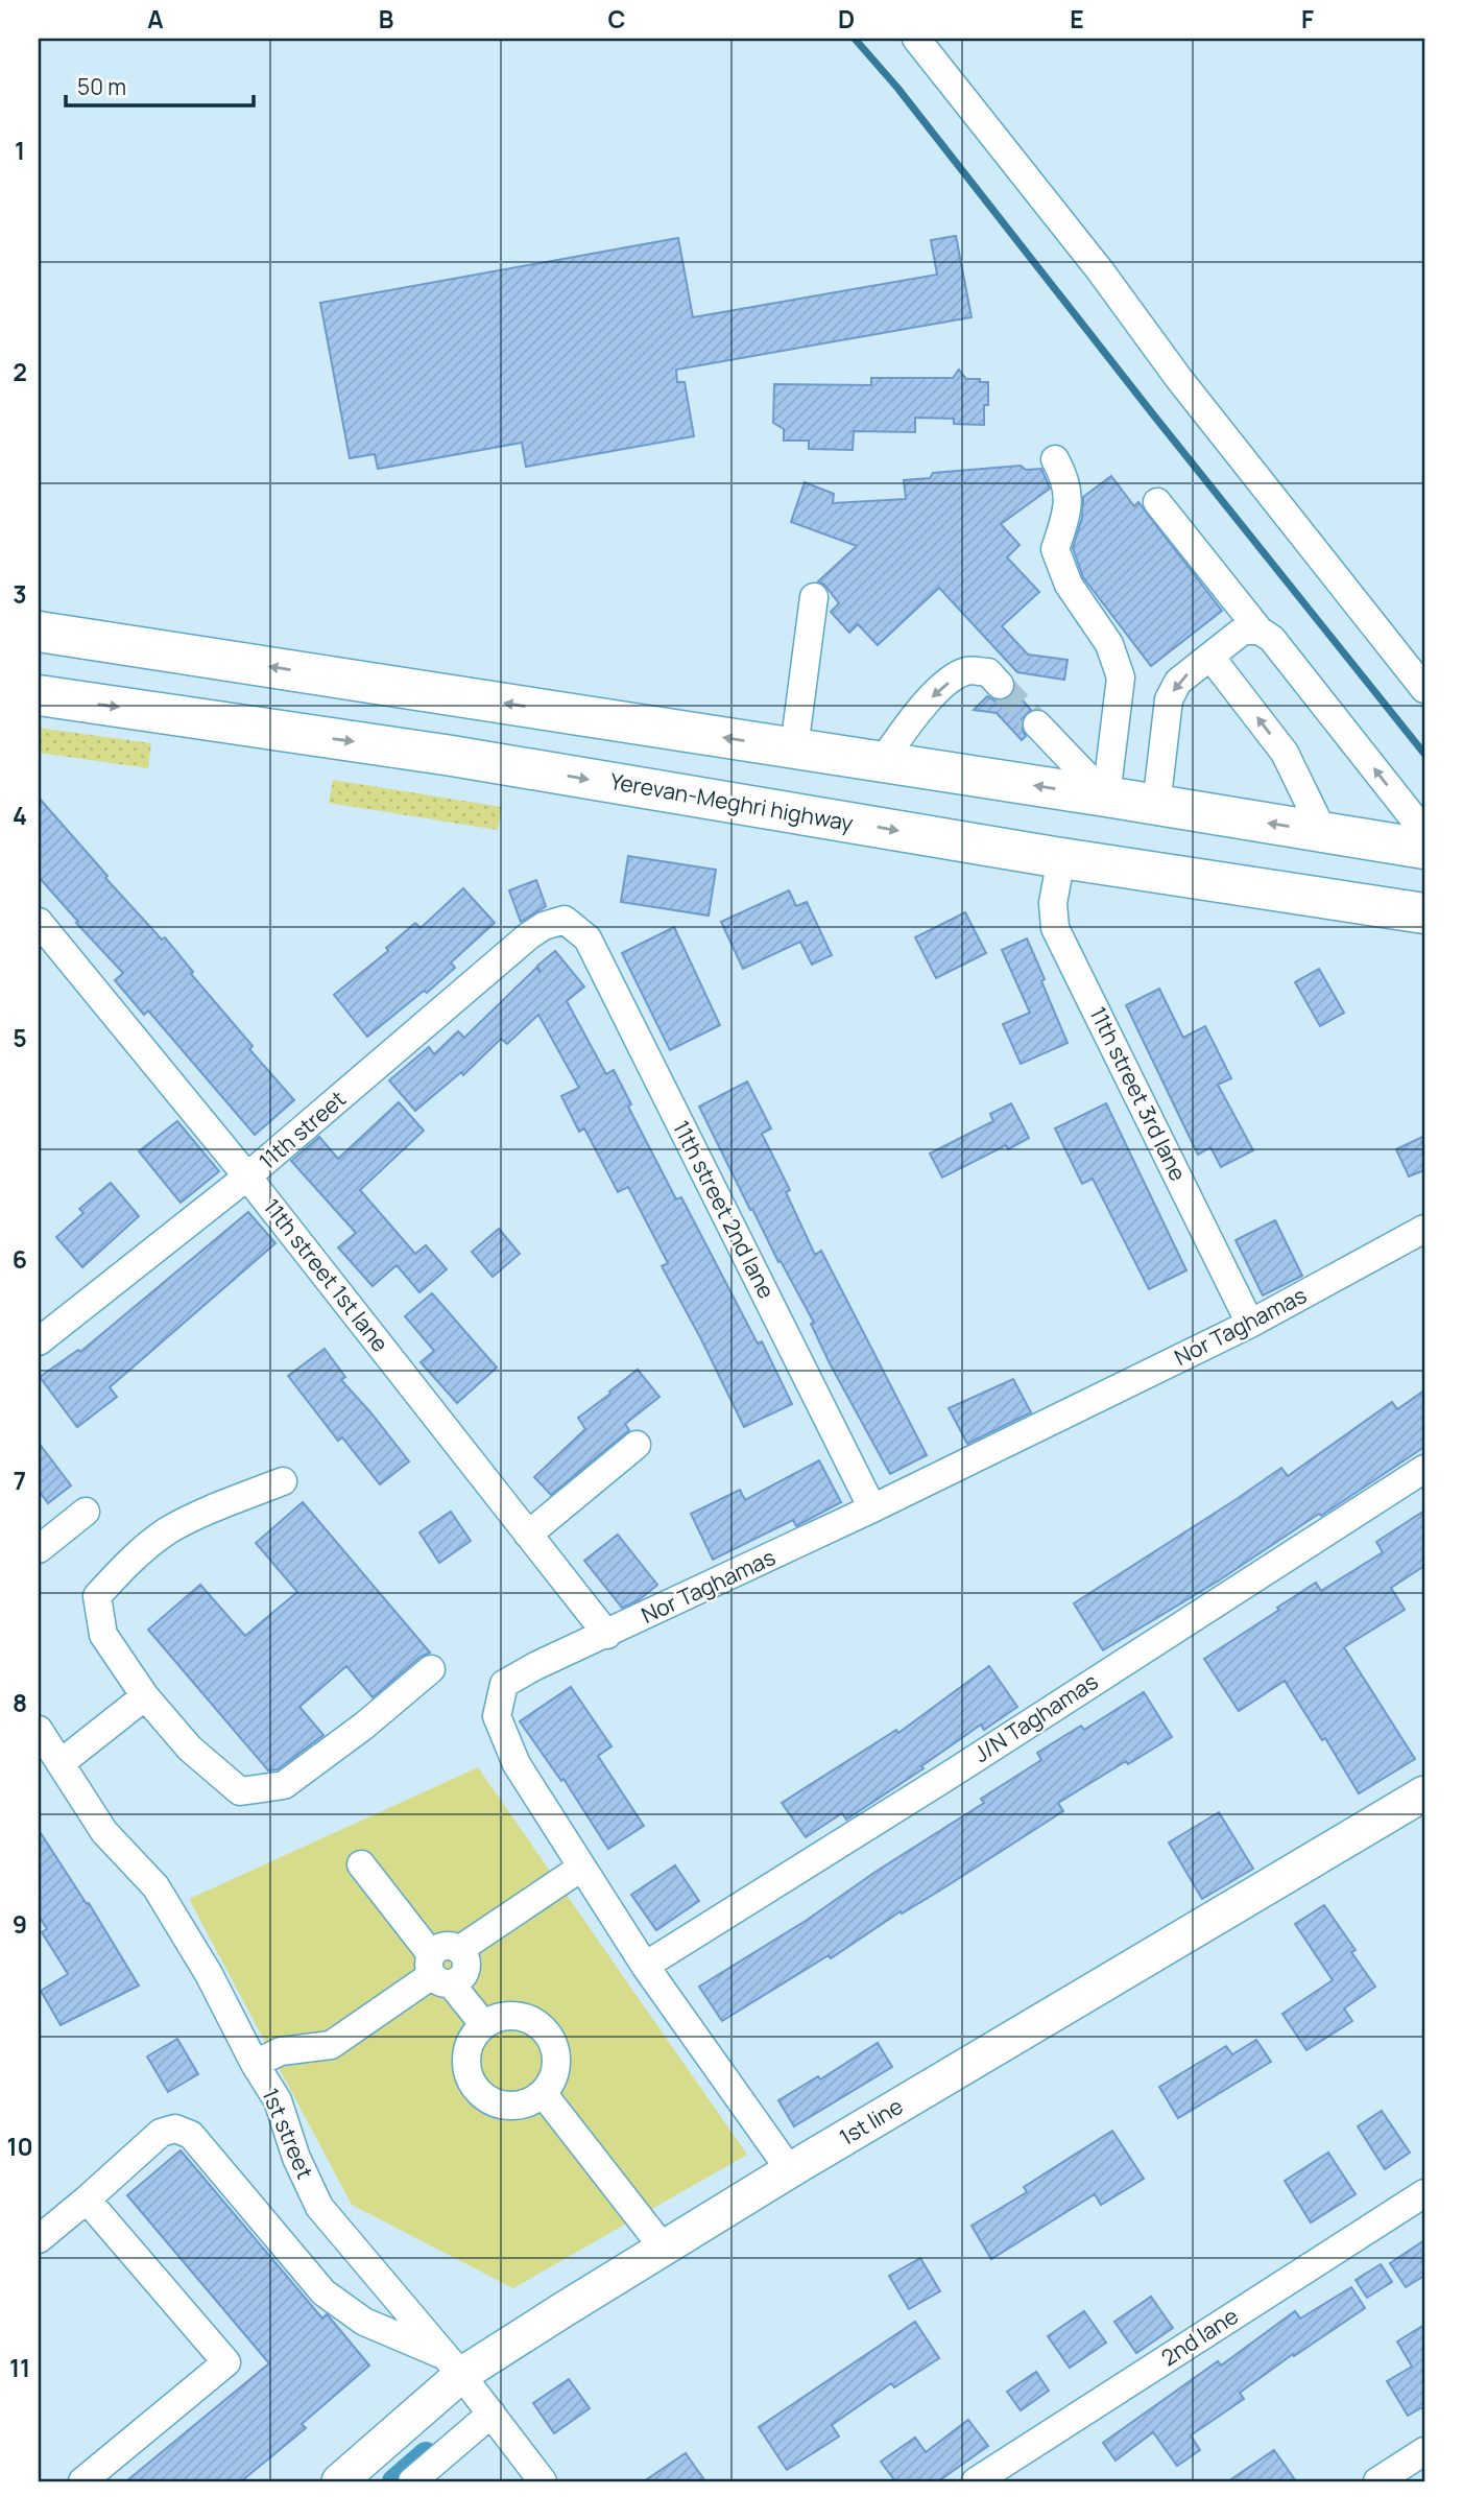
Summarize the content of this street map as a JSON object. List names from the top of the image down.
{
  "streets": {
    "highway": ["Yerevan-Meghri highway"],
    "main road": ["1st line"],
    "street": [
      "11th street 3rd lane",
      "11th street",
      "11th street 2nd lane",
      "11th street 1st lane",
      "Nor Taghamas",
      "J/N Taghamas",
      "1st street",
      "2nd lane"
    ]
  },
  "crossings": [
    ["Yerevan-Meghri highway", "11th street 3rd lane"],
    ["11th street 3rd lane", "Nor Taghamas"],
    ["11th street", "11th street 2nd lane"],
    ["11th street", "11th street 1st lane"],
    ["11th street 2nd lane", "Nor Taghamas"],
    ["11th street 1st lane", "Nor Taghamas"],
    ["Nor Taghamas", "J/N Taghamas"],
    ["Nor Taghamas", "1st line"],
    ["1st line", "1st street"]
  ],
  "scale_bar": "50 m",
  "grid": {
    "columns": [
      "A",
      "B",
      "C",
      "D",
      "E",
      "F"
    ],
    "rows": [
      "1",
      "2",
      "3",
      "4",
      "5",
      "6",
      "7",
      "8",
      "9",
      "10",
      "11"
    ]
  }
}
